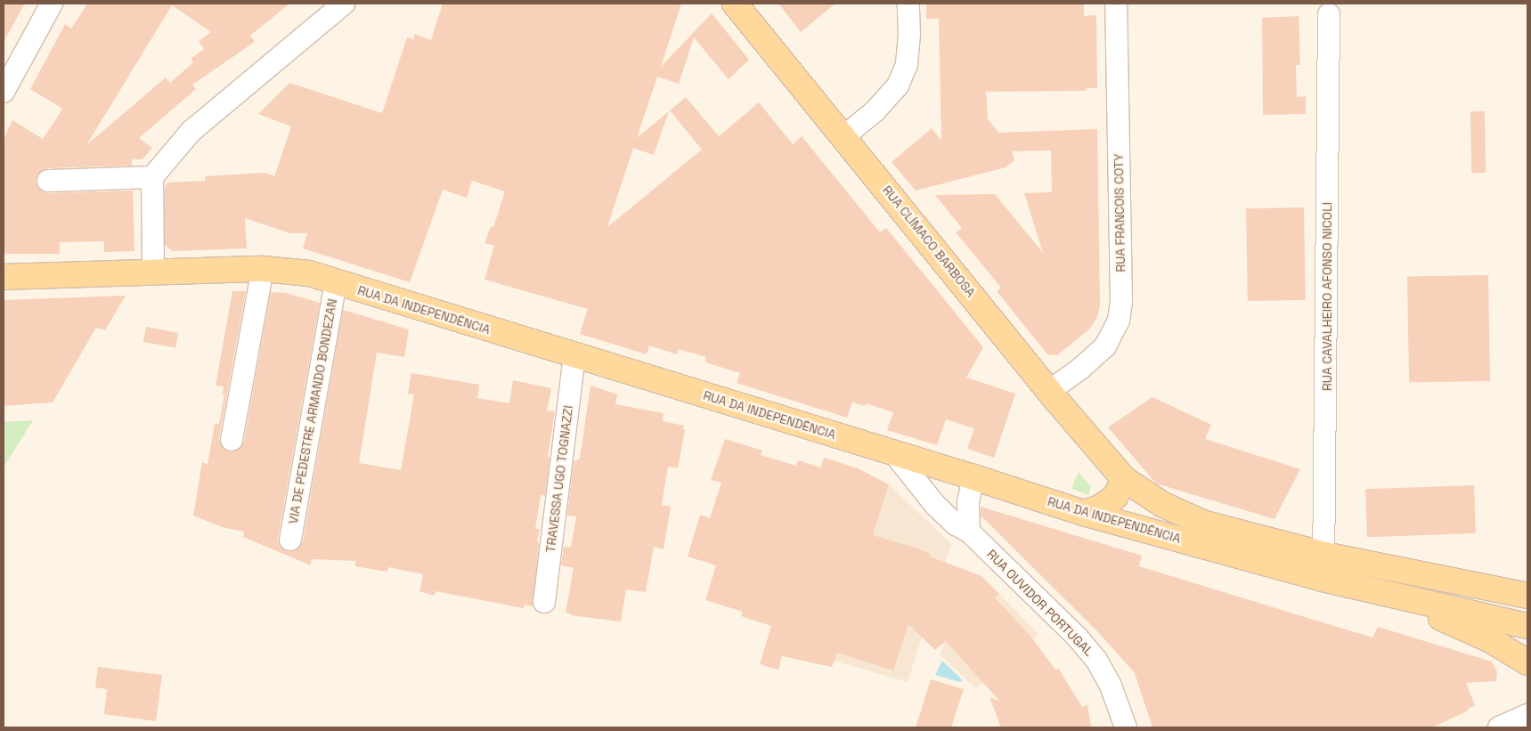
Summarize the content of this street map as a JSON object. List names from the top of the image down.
{
  "streets": {
    "main road": ["RUA CLÍMACO BARBOSA", "RUA DA INDEPENDÊNCIA"],
    "street": [
      "RUA FRANCOIS COTY",
      "RUA CAVALHEIRO AFONSO NICOLI",
      "VIA DE PEDESTRE ARMANDO BONDEZAN",
      "TRAVESSA UGO TOGNAZZI",
      "RUA OUVIDOR PORTUGAL"
    ]
  },
  "crossings": [
    ["RUA FRANCOIS COTY", "RUA CLÍMACO BARBOSA"],
    ["RUA CLÍMACO BARBOSA", "RUA DA INDEPENDÊNCIA"],
    ["RUA CAVALHEIRO AFONSO NICOLI", "RUA DA INDEPENDÊNCIA"],
    ["RUA DA INDEPENDÊNCIA", "VIA DE PEDESTRE ARMANDO BONDEZAN"],
    ["RUA DA INDEPENDÊNCIA", "TRAVESSA UGO TOGNAZZI"],
    ["RUA DA INDEPENDÊNCIA", "RUA OUVIDOR PORTUGAL"]
  ]
}
